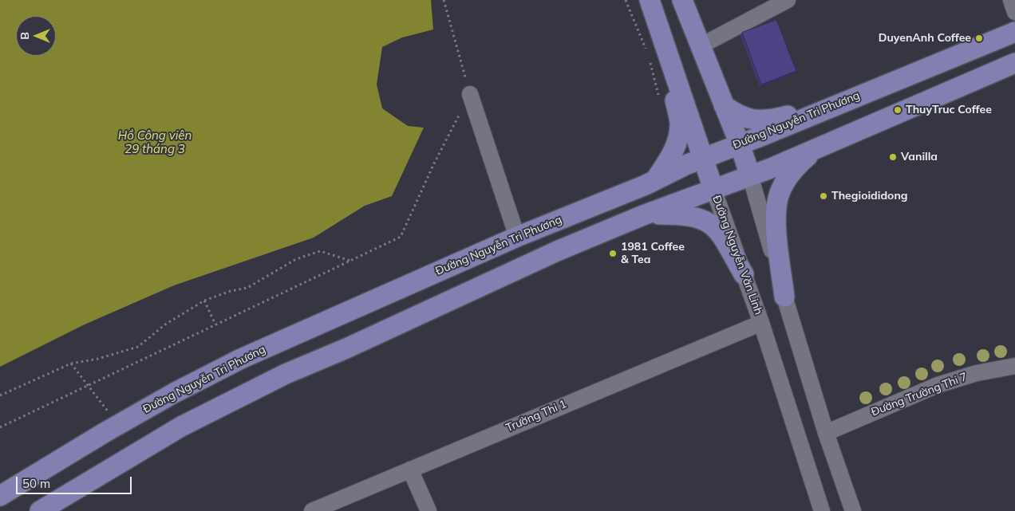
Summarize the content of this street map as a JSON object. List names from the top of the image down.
{
  "streets": {
    "main road": ["Đường Nguyễn Tri Phương", "Đường Nguyễn Văn Linh"],
    "street": ["Đường Trường Thi 7", "Trường Thi 1"]
  },
  "crossings": [
    ["Đường Nguyễn Tri Phương", "Đường Nguyễn Văn Linh"],
    ["Đường Nguyễn Văn Linh", "Trường Thi 1"]
  ],
  "water": ["Hồ Công viên 29 tháng 3"],
  "places": [
    "DuyenAnh Coffee",
    "ThuyTruc Coffee",
    "Vanilla",
    "Thegioididong",
    "1981 Coffee & Tea"
  ],
  "scale_bar": "50 m",
  "north": "left"
}
